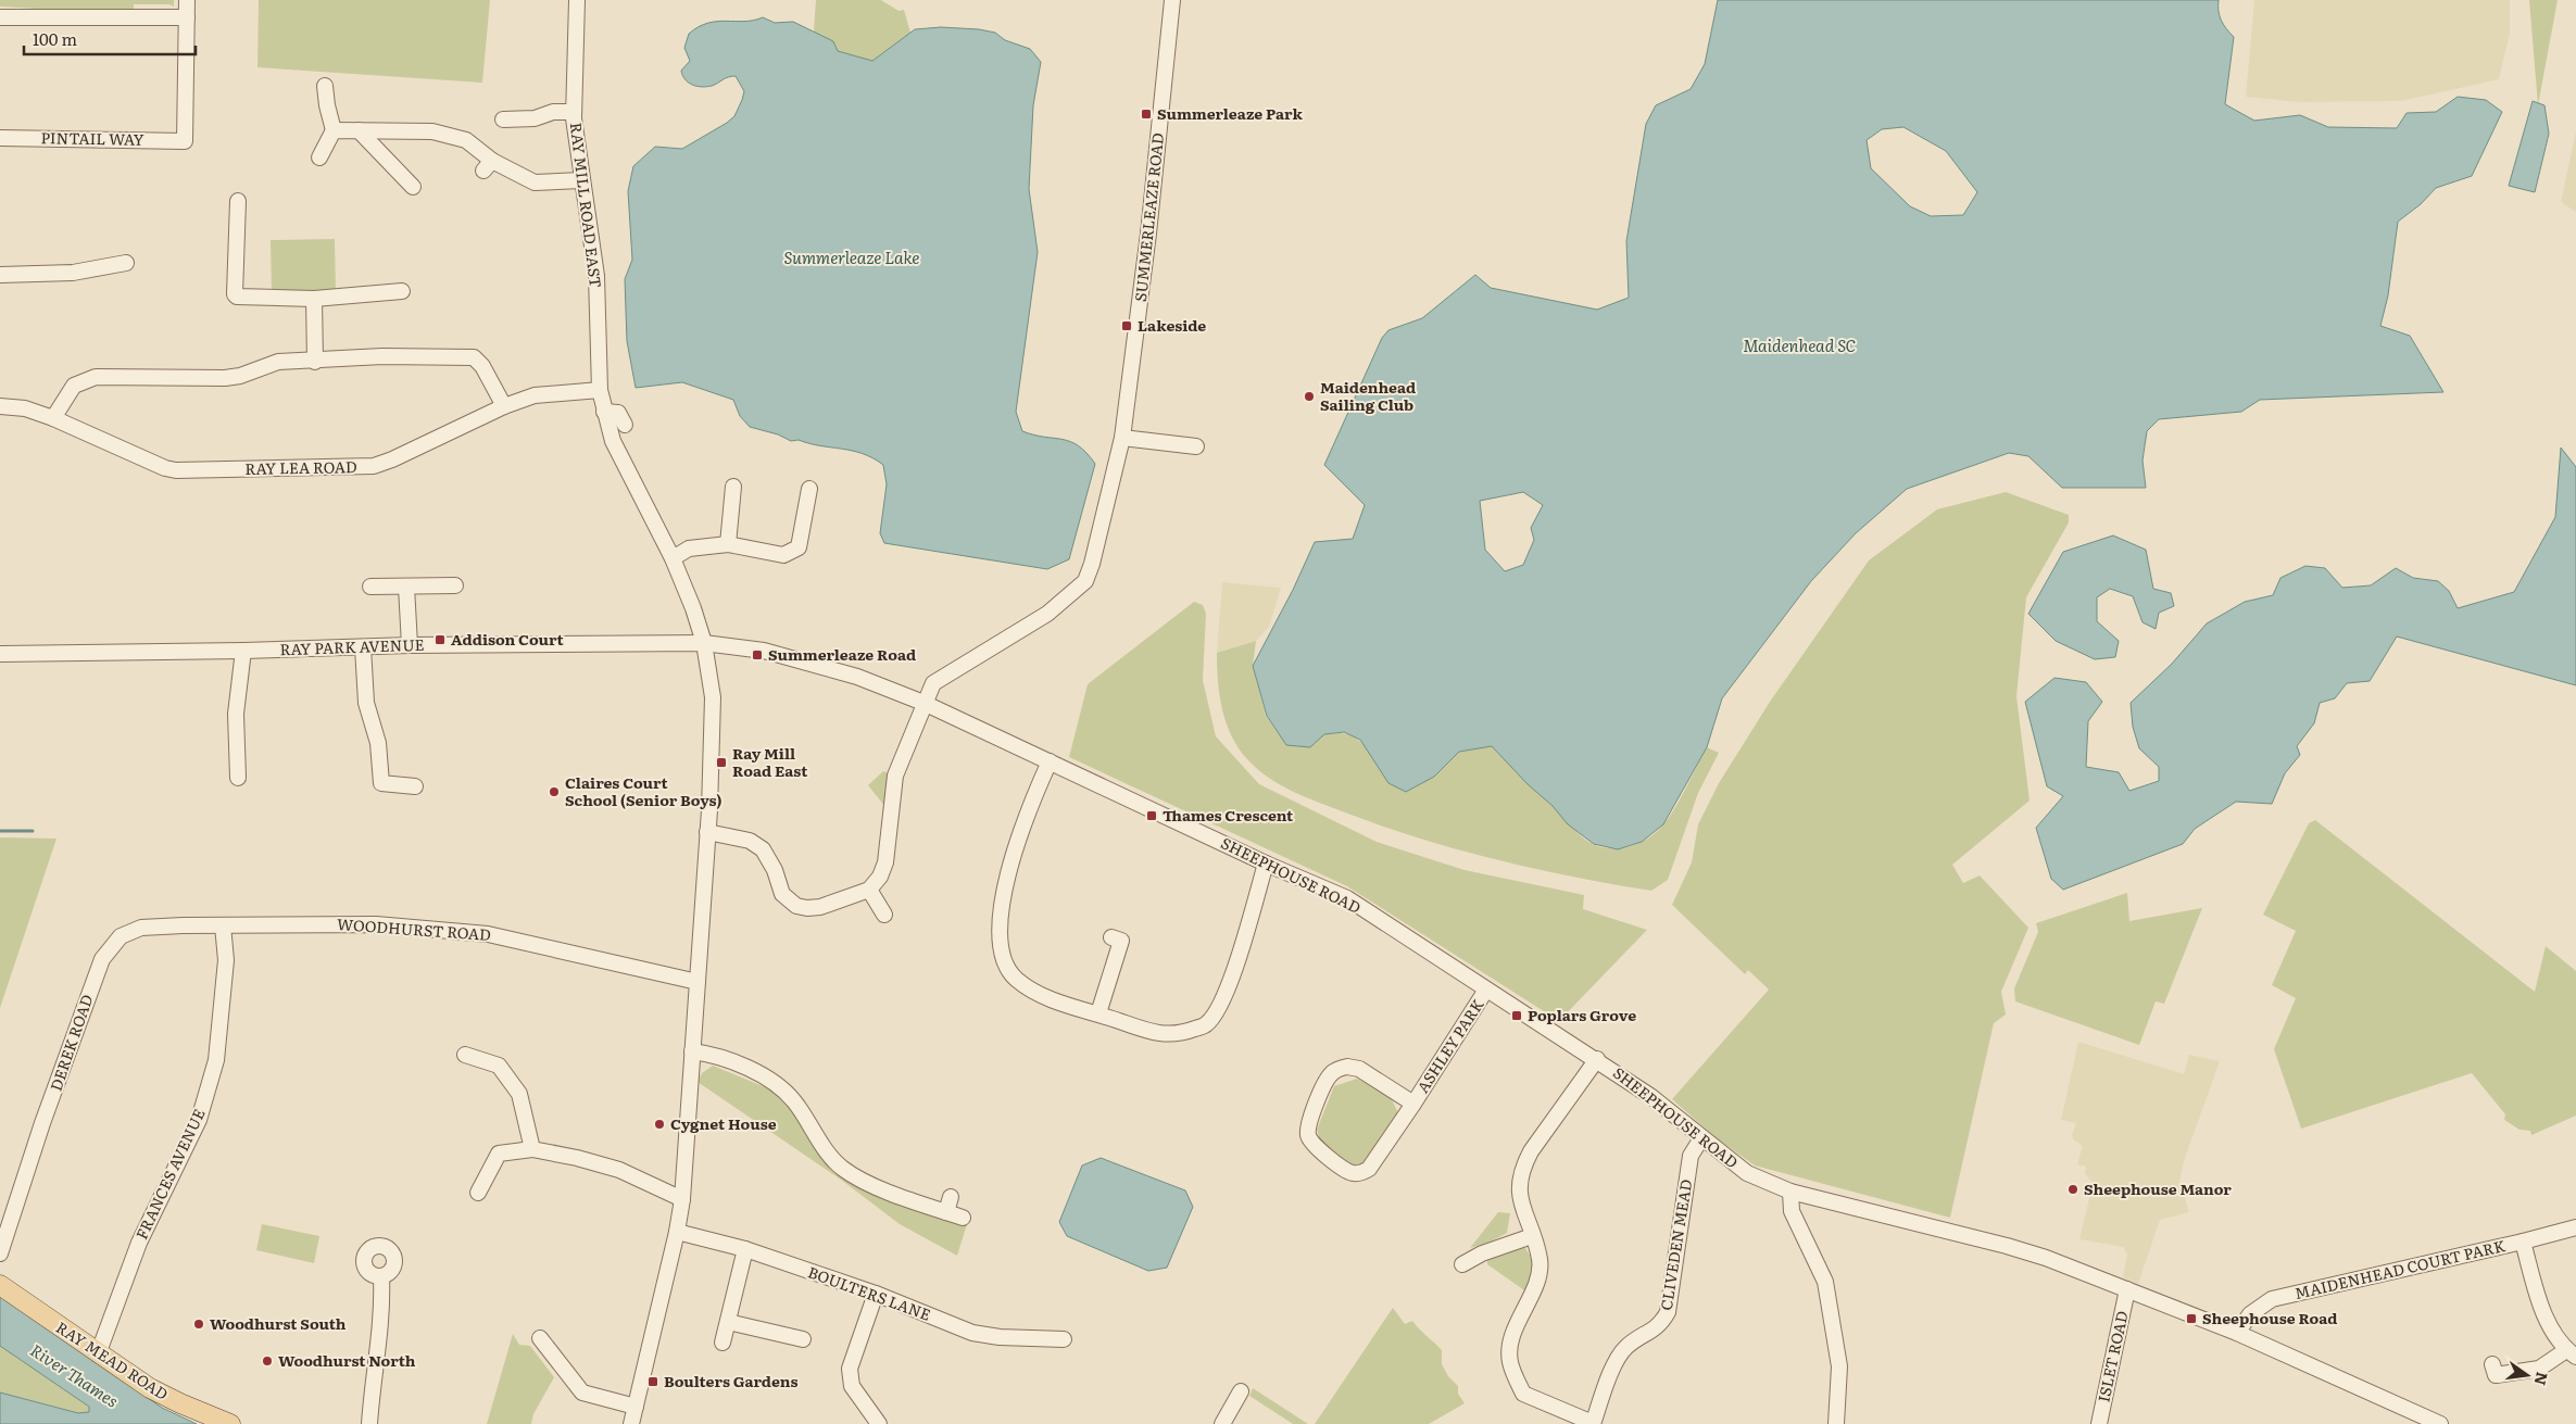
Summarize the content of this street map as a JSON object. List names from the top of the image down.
{
  "streets": {
    "main road": ["RAY MEAD ROAD"],
    "street": [
      "PINTAIL WAY",
      "RAY MILL ROAD EAST",
      "SUMMERLEAZE ROAD",
      "RAY LEA ROAD",
      "RAY PARK AVENUE",
      "SHEEPHOUSE ROAD",
      "WOODHURST ROAD",
      "DEREK ROAD",
      "ASHLEY PARK",
      "FRANCES AVENUE",
      "CLIVEDEN MEAD",
      "MAIDENHEAD COURT PARK",
      "BOULTERS LANE",
      "ISLET ROAD"
    ]
  },
  "crossings": [
    ["RAY MILL ROAD EAST", "RAY LEA ROAD"],
    ["RAY MILL ROAD EAST", "RAY PARK AVENUE"],
    ["RAY MILL ROAD EAST", "SHEEPHOUSE ROAD"],
    ["RAY MILL ROAD EAST", "WOODHURST ROAD"],
    ["RAY MILL ROAD EAST", "BOULTERS LANE"],
    ["SUMMERLEAZE ROAD", "SHEEPHOUSE ROAD"],
    ["RAY PARK AVENUE", "SHEEPHOUSE ROAD"],
    ["SHEEPHOUSE ROAD", "ASHLEY PARK"],
    ["SHEEPHOUSE ROAD", "CLIVEDEN MEAD"],
    ["SHEEPHOUSE ROAD", "MAIDENHEAD COURT PARK"],
    ["SHEEPHOUSE ROAD", "ISLET ROAD"],
    ["WOODHURST ROAD", "DEREK ROAD"],
    ["WOODHURST ROAD", "FRANCES AVENUE"],
    ["DEREK ROAD", "FRANCES AVENUE"],
    ["FRANCES AVENUE", "RAY MEAD ROAD"]
  ],
  "water": ["Summerleaze Lake", "Maidenhead SC", "River Thames"],
  "places": {
    "transit": [
      "Summerleaze Park",
      "Lakeside",
      "Addison Court",
      "Summerleaze Road",
      "Ray Mill Road East",
      "Thames Crescent",
      "Poplars Grove",
      "Sheephouse Road",
      "Boulters Gardens"
    ],
    "other": [
      "Maidenhead Sailing Club",
      "Claires Court School (Senior Boys)",
      "Cygnet House",
      "Sheephouse Manor",
      "Woodhurst South",
      "Woodhurst North"
    ]
  },
  "scale_bar": "100 m",
  "north": "right"
}
